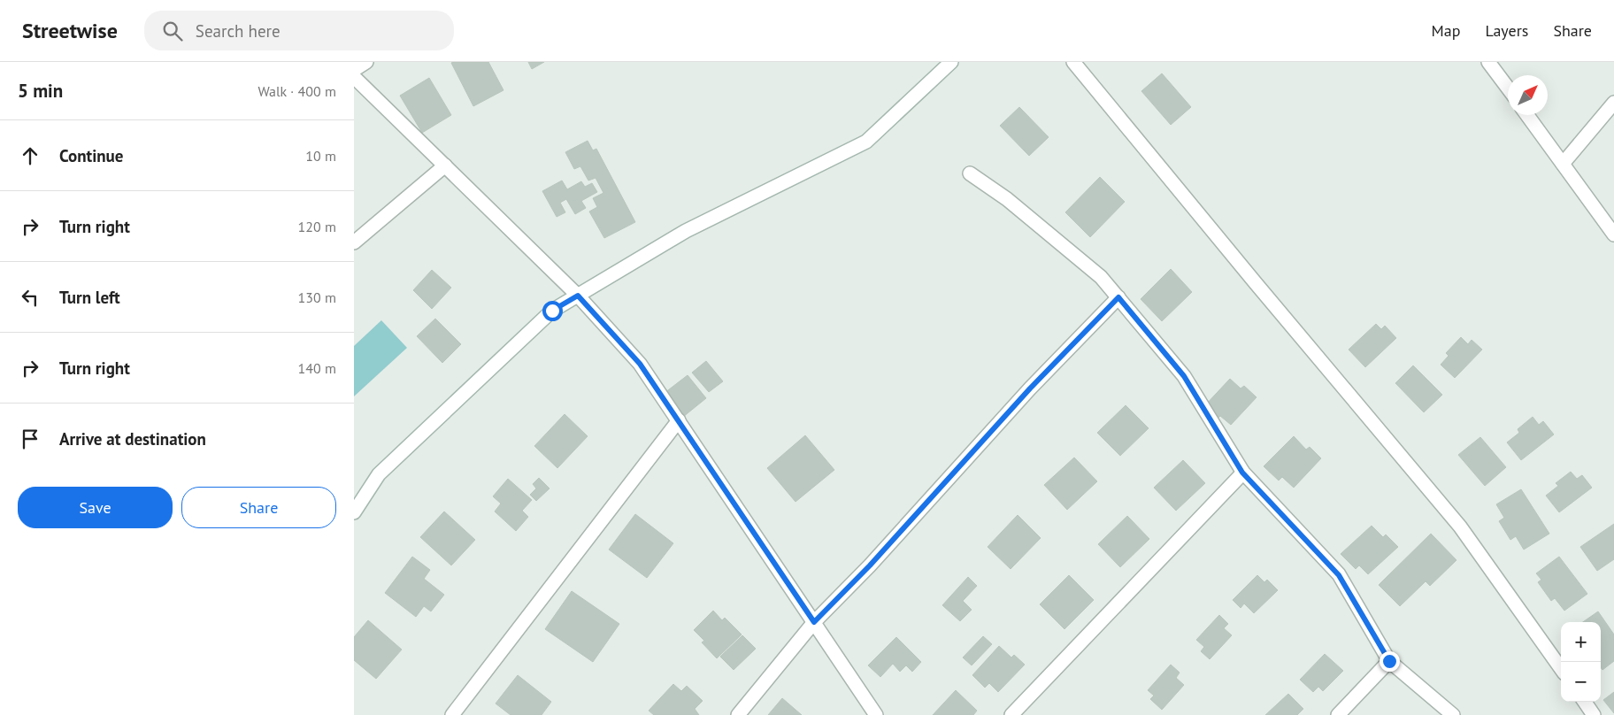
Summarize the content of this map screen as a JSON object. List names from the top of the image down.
{
  "north": "top right",
  "page": {
    "header": "Streetwise",
    "search": "Search here",
    "nav": ["Map", "Layers", "Share"],
    "heading": ["5 min", "Walk · 400 m"],
    "list": [
      ["Continue", "10 m"],
      ["Turn right", "120 m"],
      ["Turn left", "130 m"],
      ["Turn right", "140 m"],
      "Arrive at destination"
    ],
    "buttons": ["Save", "Share"],
    "map_buttons": ["+", "−"]
  }
}
